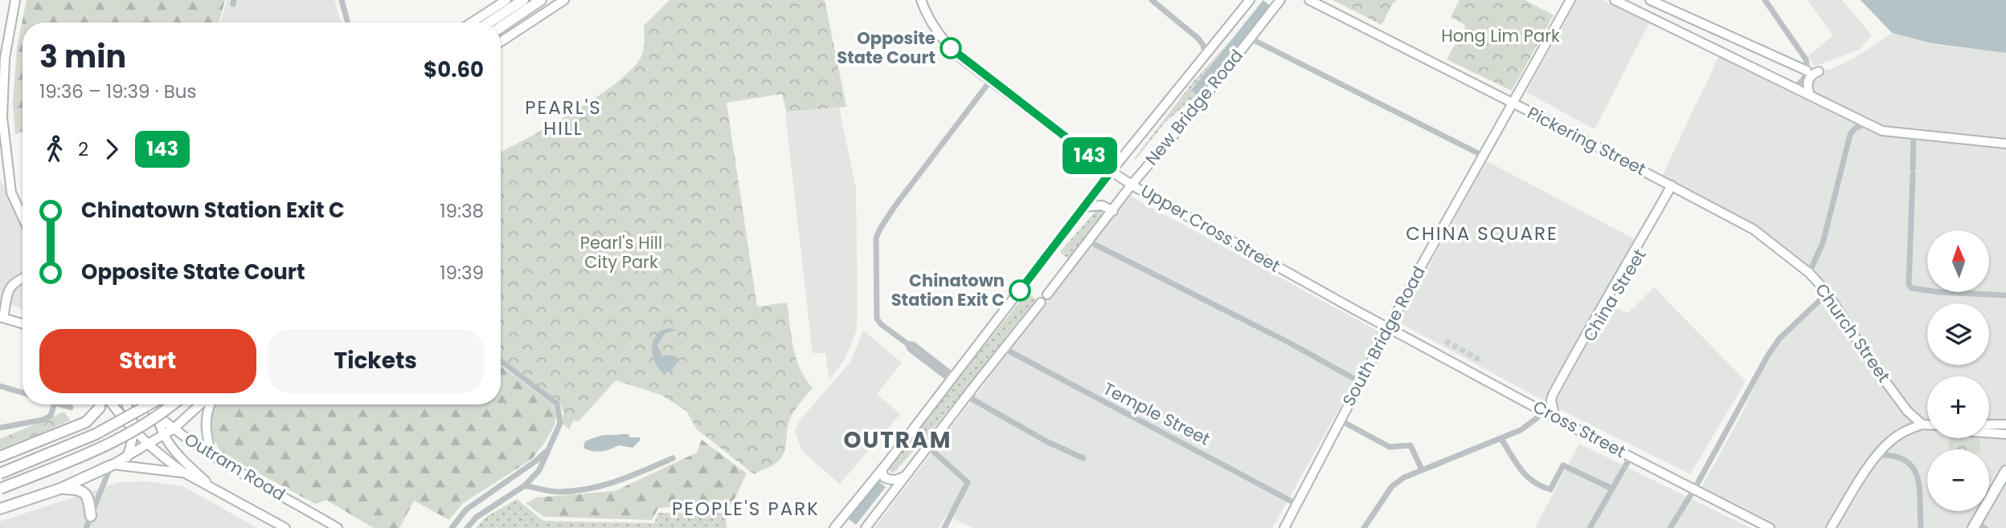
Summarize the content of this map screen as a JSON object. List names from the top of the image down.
{
  "streets": {
    "main road": [
      "New Bridge Road",
      "Pickering Street",
      "Upper Cross Street",
      "China Street",
      "Church Street",
      "South Bridge Road",
      "Cross Street",
      "Outram Road"
    ],
    "street": ["Temple Street"]
  },
  "crossings": [
    ["New Bridge Road", "Upper Cross Street"],
    ["Pickering Street", "Church Street"],
    ["Pickering Street", "South Bridge Road"],
    ["Upper Cross Street", "South Bridge Road"],
    ["Upper Cross Street", "Cross Street"],
    ["China Street", "Church Street"],
    ["China Street", "Cross Street"],
    ["South Bridge Road", "Temple Street"],
    ["South Bridge Road", "Cross Street"]
  ],
  "districts": [
    "PEARL'S HILL",
    "CHINA SQUARE",
    "OUTRAM",
    "PEOPLE'S PARK"
  ],
  "parks": ["Hong Lim Park", "Pearl's Hill City Park"],
  "places": ["Opposite State Court", "Chinatown Station Exit C"],
  "lines": ["bus line 143"],
  "north": "top",
  "page": {
    "on_map": "143",
    "heading": ["3 min", "19:36 – 19:39 · Bus", "$0.60"],
    "legs": ["2", "143"],
    "list": [
      {
        "name": "Chinatown Station Exit C",
        "value": "19:38"
      },
      {
        "name": "Opposite State Court",
        "value": "19:39"
      }
    ],
    "map_buttons": ["+", "−"],
    "buttons": ["Start", "Tickets"]
  }
}
